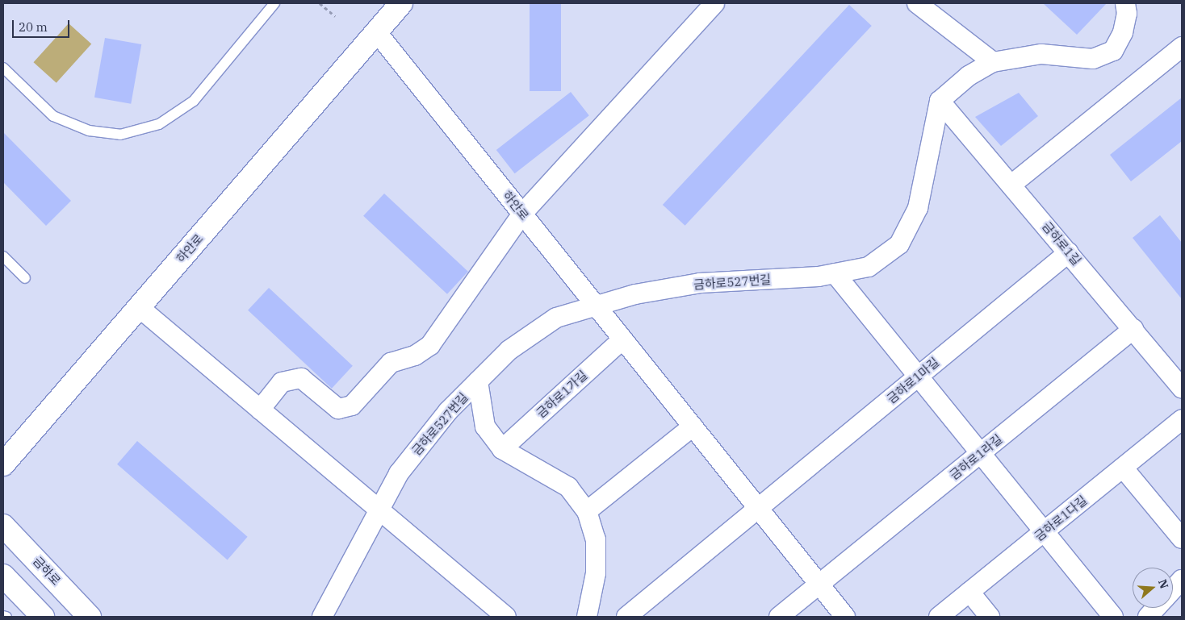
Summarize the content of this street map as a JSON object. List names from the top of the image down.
{
  "streets": {
    "main road": ["하안로", "금하로"],
    "street": [
      "금하로1길",
      "금하로527번길",
      "금하로1마길",
      "금하로1가길",
      "금하로1라길",
      "금하로1다길"
    ]
  },
  "crossings": [
    ["하안로", "금하로527번길"],
    ["금하로1길", "금하로527번길"],
    ["금하로1길", "금하로1마길"],
    ["금하로1길", "금하로1라길"]
  ],
  "scale_bar": "20 m",
  "north": "right"
}
